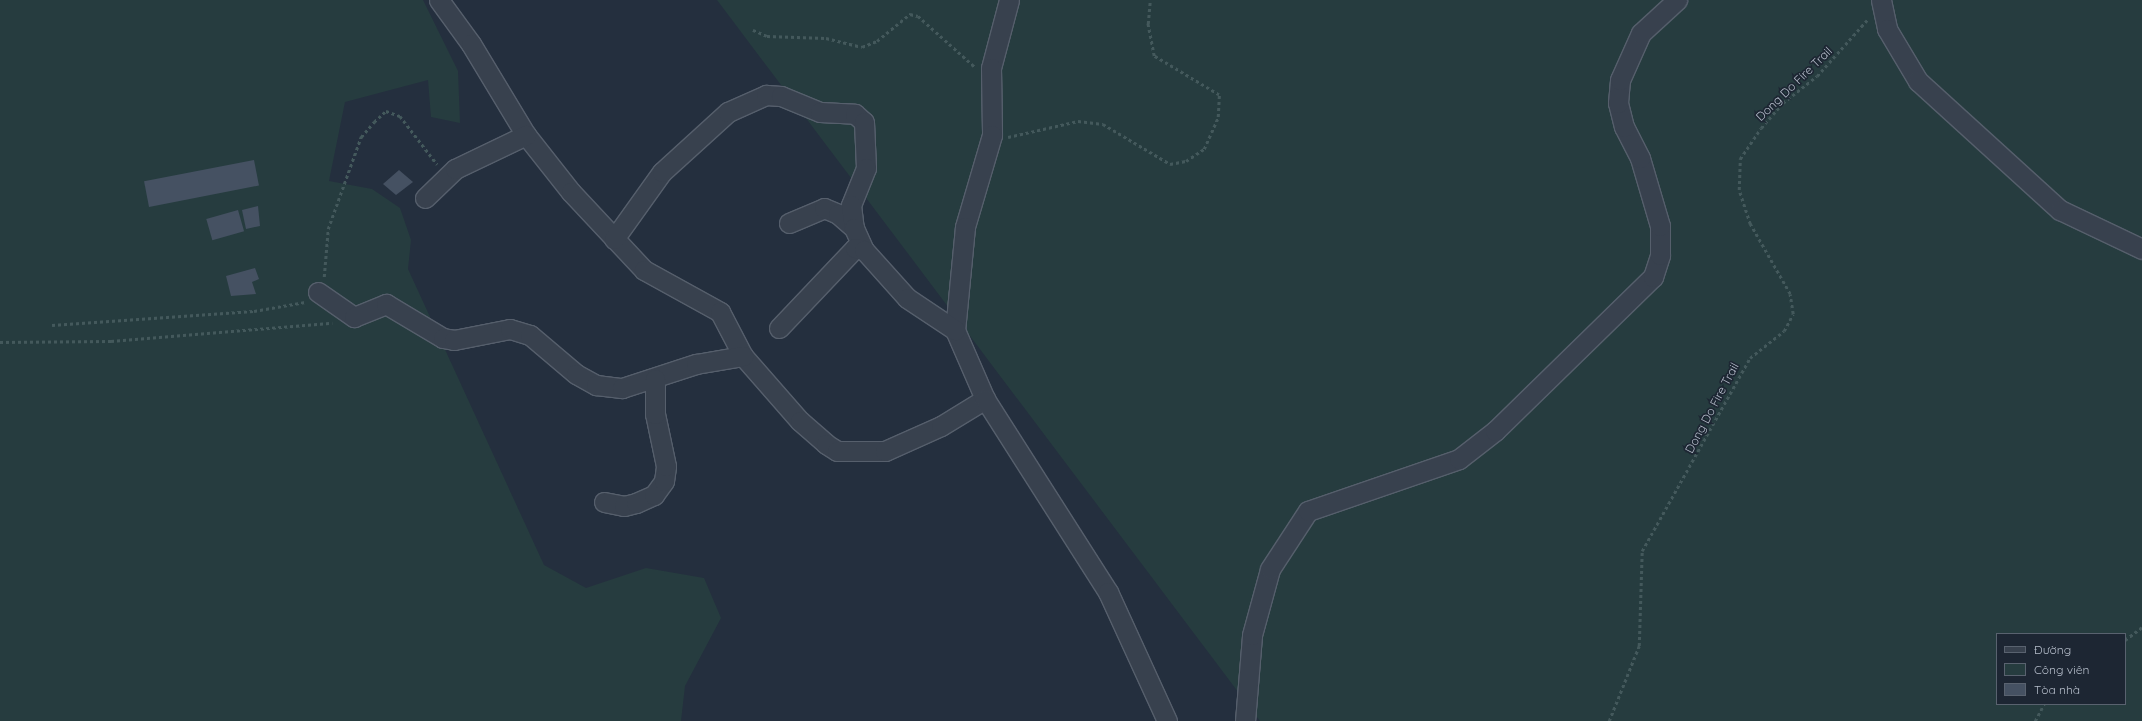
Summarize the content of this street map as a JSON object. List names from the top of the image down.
{
  "streets": {
    "path": ["Dong Do Fire Trail"]
  },
  "legend": ["Đường", "Công viên", "Tòa nhà"]
}
